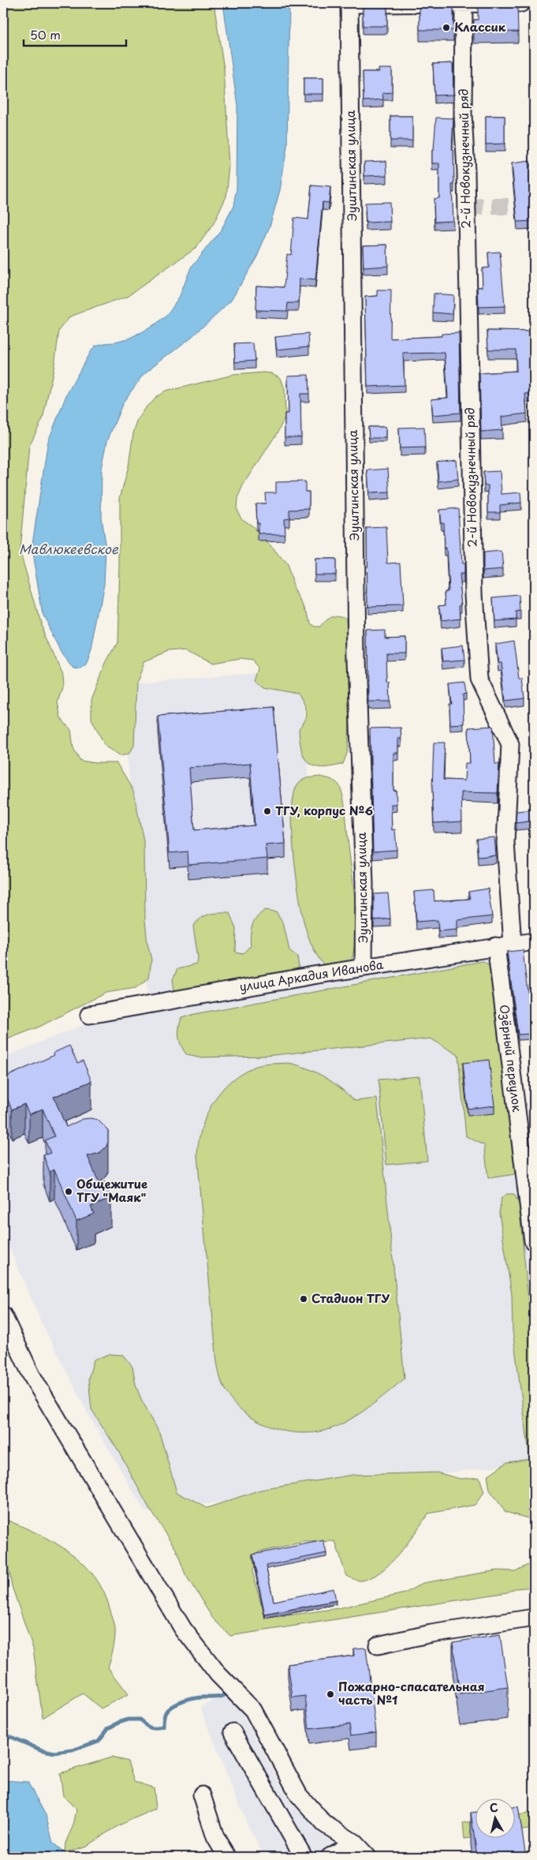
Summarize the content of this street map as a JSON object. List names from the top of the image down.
{
  "streets": {
    "street": [
      "2-й Новокузнечный ряд",
      "Эуштинская улица",
      "улица Аркадия Иванова",
      "Озёрный переулок"
    ]
  },
  "crossings": [
    ["2-й Новокузнечный ряд", "улица Аркадия Иванова"],
    ["Эуштинская улица", "улица Аркадия Иванова"],
    ["улица Аркадия Иванова", "Озёрный переулок"]
  ],
  "water": ["Мавлюкеевское"],
  "places": [
    "Классик",
    "ТГУ, корпус №6",
    "Общежитие ТГУ \"Маяк\"",
    "Стадион ТГУ",
    "Пожарно-спасательная часть №1"
  ],
  "scale_bar": "50 m",
  "north": "top"
}
